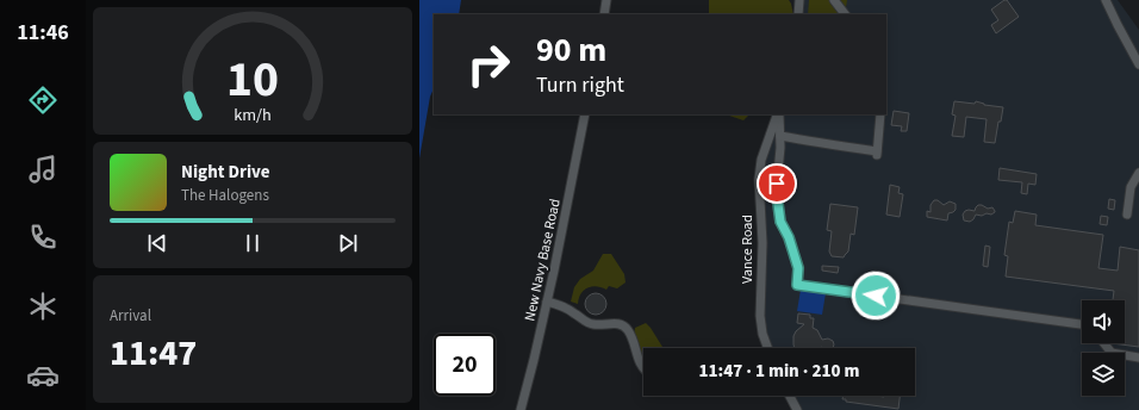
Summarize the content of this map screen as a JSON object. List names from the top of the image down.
{
  "streets": {
    "street": ["Vance Road", "New Navy Base Road"]
  },
  "page": {
    "tabs": "11:46",
    "turn": ["90 m", "Turn right"],
    "song": ["Night Drive", "The Halogens"],
    "tile": ["Arrival", "11:47"],
    "limit": "20",
    "trip": "11:47 · 1 min · 210 m",
    "gauge": ["10", "km/h"]
  }
}
